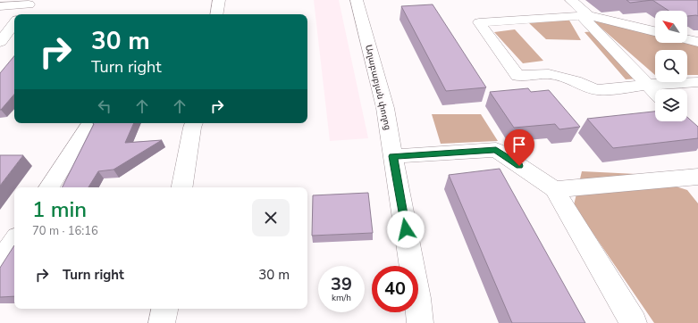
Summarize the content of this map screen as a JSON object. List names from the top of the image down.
{
  "streets": {
    "street": ["Աղաբաբյան փողոց"]
  },
  "north": "top left",
  "page": {
    "turn": ["30 m", "Turn right"],
    "heading": ["1 min", "70 m · 16:16"],
    "list": [
      {
        "name": "Turn right",
        "value": "30 m"
      }
    ],
    "speed": "39 km/h",
    "limit": "40"
  }
}
